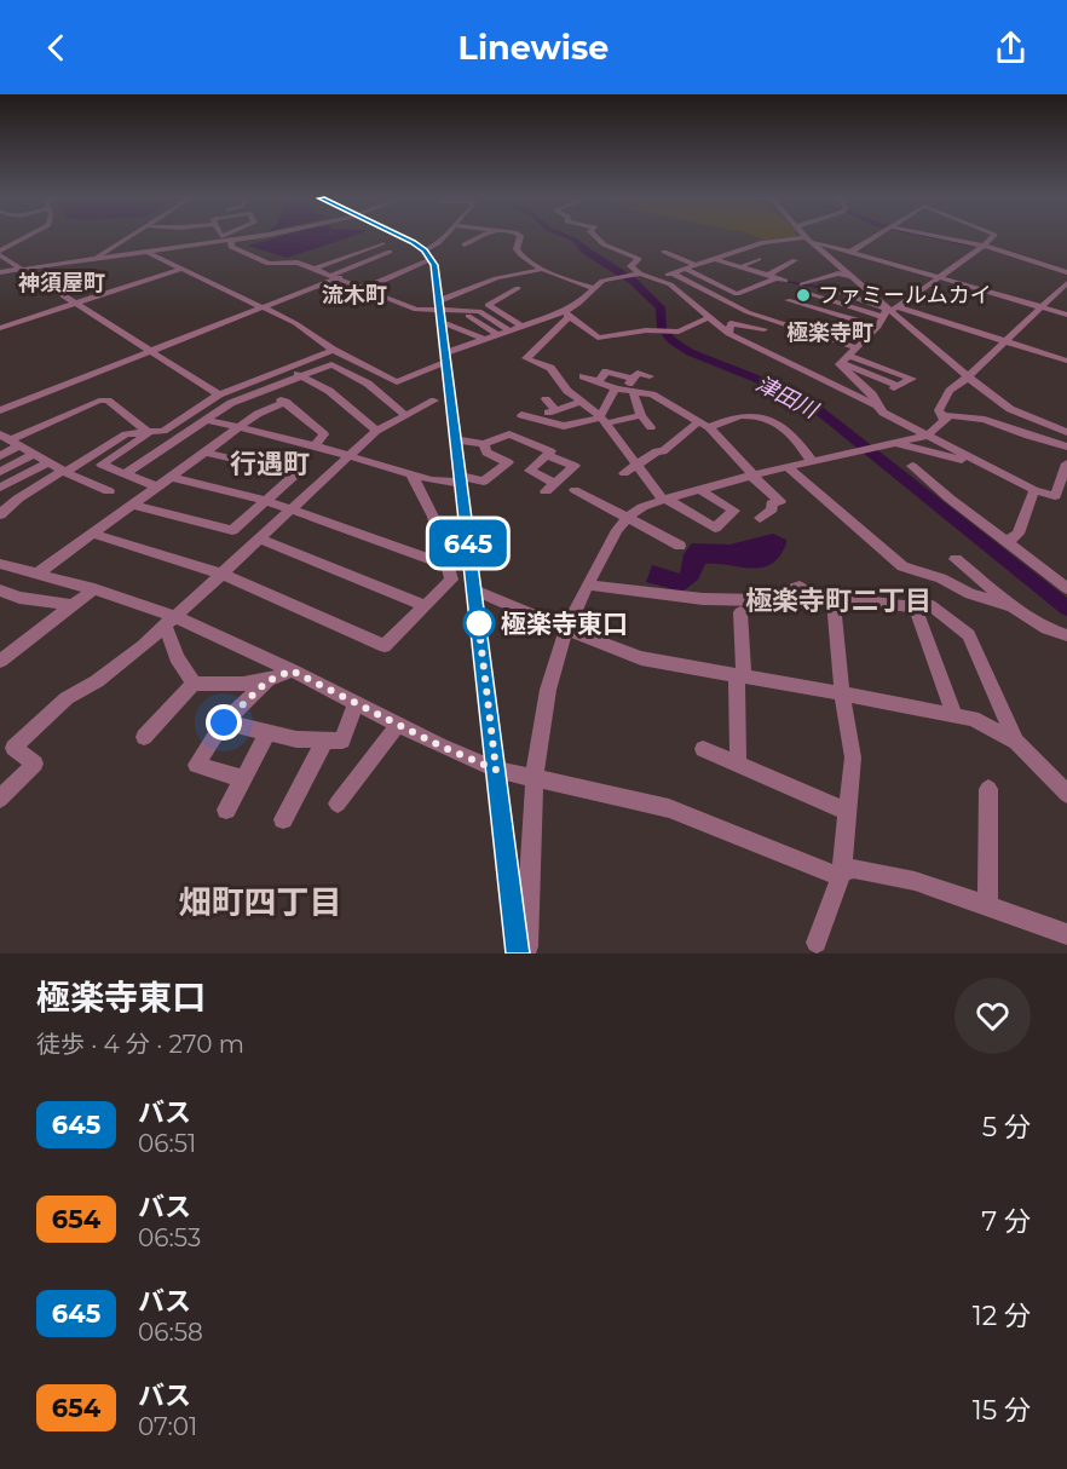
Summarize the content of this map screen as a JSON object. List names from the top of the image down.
{
  "districts": [
    "神須屋町",
    "流木町",
    "極楽寺町",
    "行遇町",
    "極楽寺町二丁目",
    "畑町四丁目"
  ],
  "water": ["津田川"],
  "places": ["ファミールムカイ", "極楽寺東口"],
  "lines": ["bus line 645"],
  "page": {
    "header": "Linewise",
    "on_map": "645",
    "heading": ["極楽寺東口", "徒歩 · 4 分 · 270 m"],
    "list": [
      {
        "mark": "645",
        "name": "バス",
        "note": "06:51",
        "value": "5 分"
      },
      {
        "mark": "654",
        "name": "バス",
        "note": "06:53",
        "value": "7 分"
      },
      {
        "mark": "645",
        "name": "バス",
        "note": "06:58",
        "value": "12 分"
      },
      {
        "mark": "654",
        "name": "バス",
        "note": "07:01",
        "value": "15 分"
      }
    ]
  }
}
